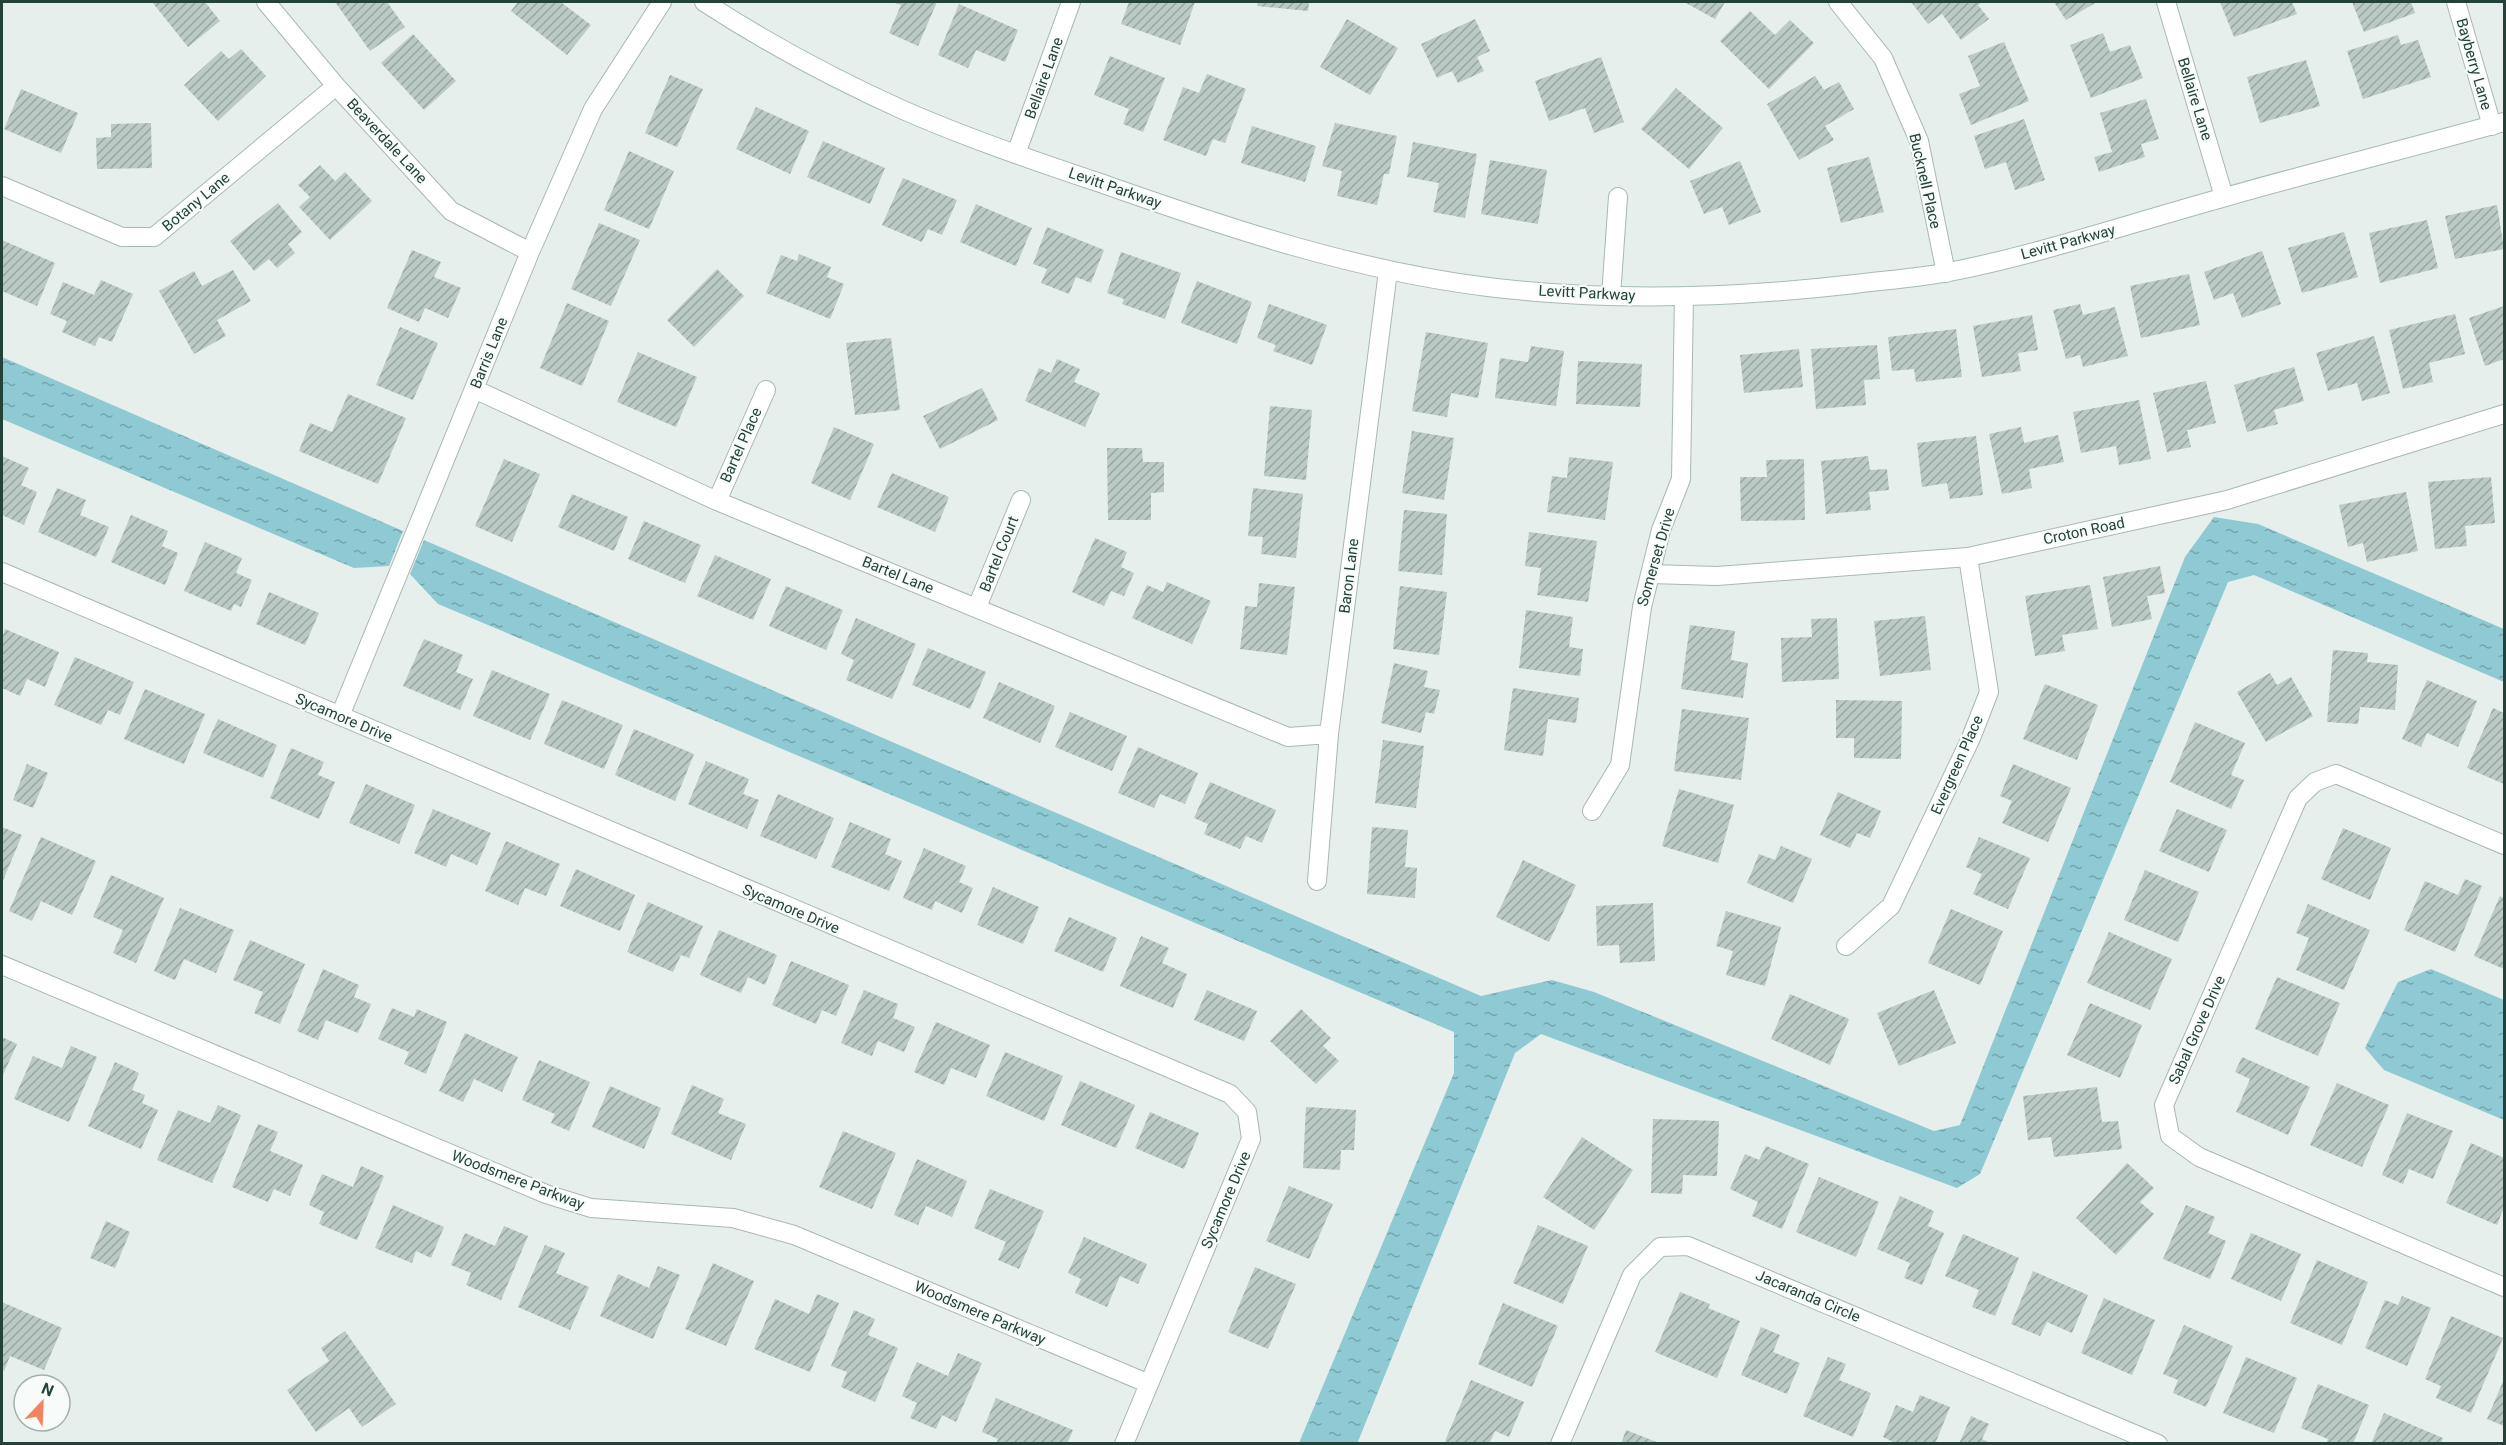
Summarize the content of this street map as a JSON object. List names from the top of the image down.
{
  "streets": {
    "street": [
      "Bayberry Lane",
      "Bellaire Lane",
      "Beaverdale Lane",
      "Bucknell Place",
      "Levitt Parkway",
      "Botany Lane",
      "Barris Lane",
      "Bartel Place",
      "Croton Road",
      "Bartel Court",
      "Somerset Drive",
      "Bartel Lane",
      "Baron Lane",
      "Sycamore Drive",
      "Evergreen Place",
      "Sabal Grove Drive",
      "Woodsmere Parkway",
      "Jacaranda Circle"
    ]
  },
  "crossings": [
    ["Bayberry Lane", "Levitt Parkway"],
    ["Bellaire Lane", "Levitt Parkway"],
    ["Beaverdale Lane", "Botany Lane"],
    ["Beaverdale Lane", "Barris Lane"],
    ["Bucknell Place", "Levitt Parkway"],
    ["Levitt Parkway", "Somerset Drive"],
    ["Levitt Parkway", "Baron Lane"],
    ["Barris Lane", "Bartel Lane"],
    ["Barris Lane", "Sycamore Drive"],
    ["Bartel Place", "Bartel Lane"],
    ["Croton Road", "Somerset Drive"],
    ["Croton Road", "Evergreen Place"],
    ["Bartel Court", "Bartel Lane"],
    ["Bartel Lane", "Baron Lane"],
    ["Sycamore Drive", "Woodsmere Parkway"]
  ],
  "north": "top right"
}
